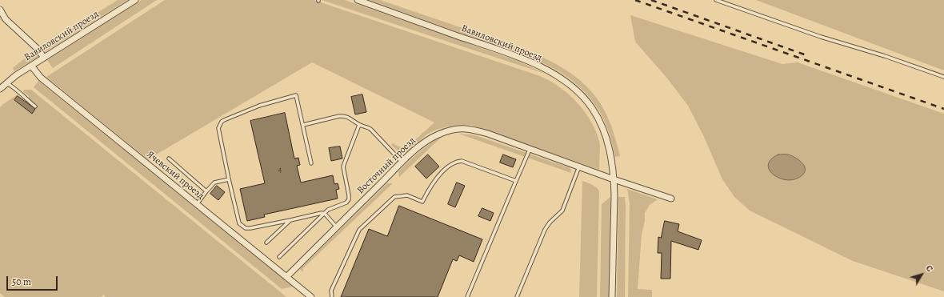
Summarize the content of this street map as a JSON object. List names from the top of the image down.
{
  "streets": {
    "street": ["Вавиловский проезд", "Восточный проезд", "Ячевский проезд"]
  },
  "crossings": [
    ["Вавиловский проезд", "Восточный проезд"],
    ["Вавиловский проезд", "Ячевский проезд"],
    ["Восточный проезд", "Ячевский проезд"]
  ],
  "house_numbers": ["4"],
  "scale_bar": "50 m",
  "north": "top right"
}
